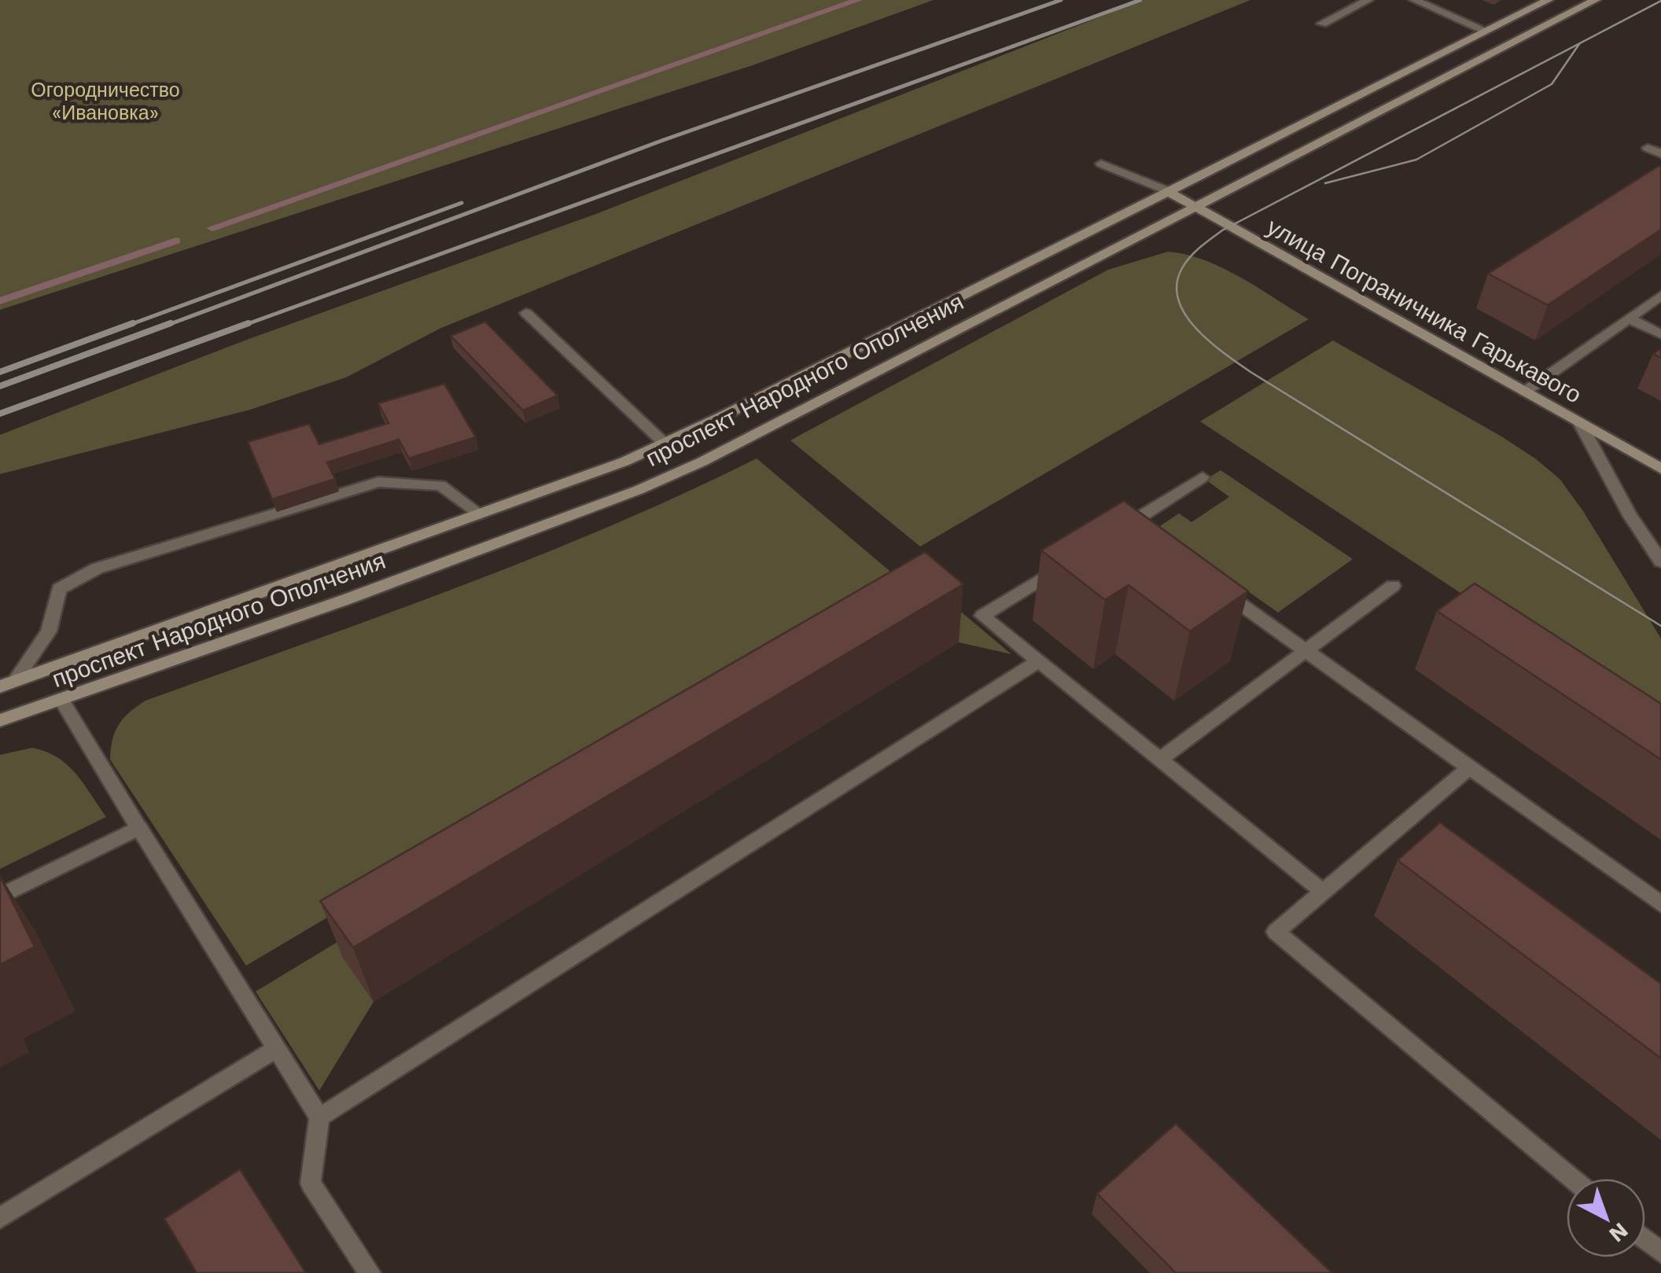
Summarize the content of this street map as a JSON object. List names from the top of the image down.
{
  "streets": {
    "street": ["улица Пограничника Гарькавого", "проспект Народного Ополчения"]
  },
  "crossings": [
    ["улица Пограничника Гарькавого", "проспект Народного Ополчения"]
  ],
  "parks": ["Огородничество «Ивановка»"],
  "north": "bottom right"
}
